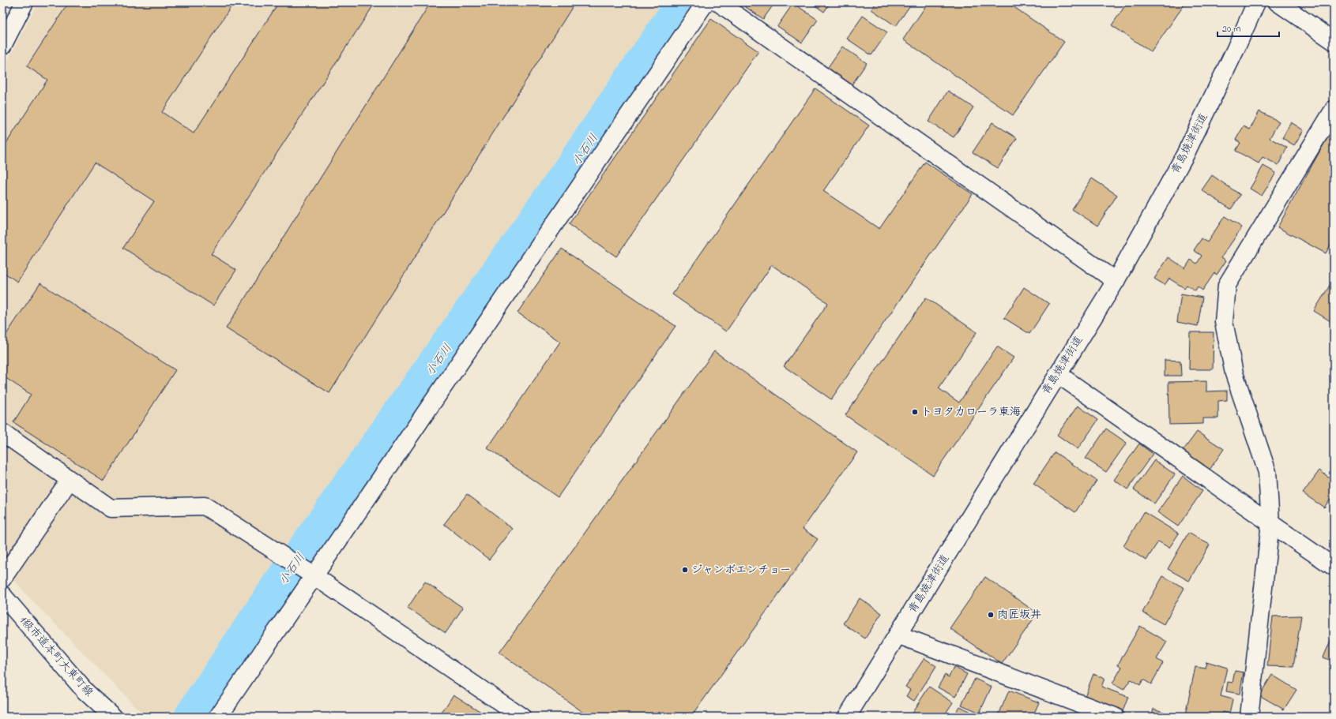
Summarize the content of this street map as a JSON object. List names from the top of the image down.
{
  "streets": {
    "street": ["青島焼津街道", "1級市道本町大東町線"]
  },
  "water": ["小石川"],
  "places": ["トヨタカローラ東海", "ジャンボエンチョー", "肉匠坂井"],
  "scale_bar": "20 m"
}
